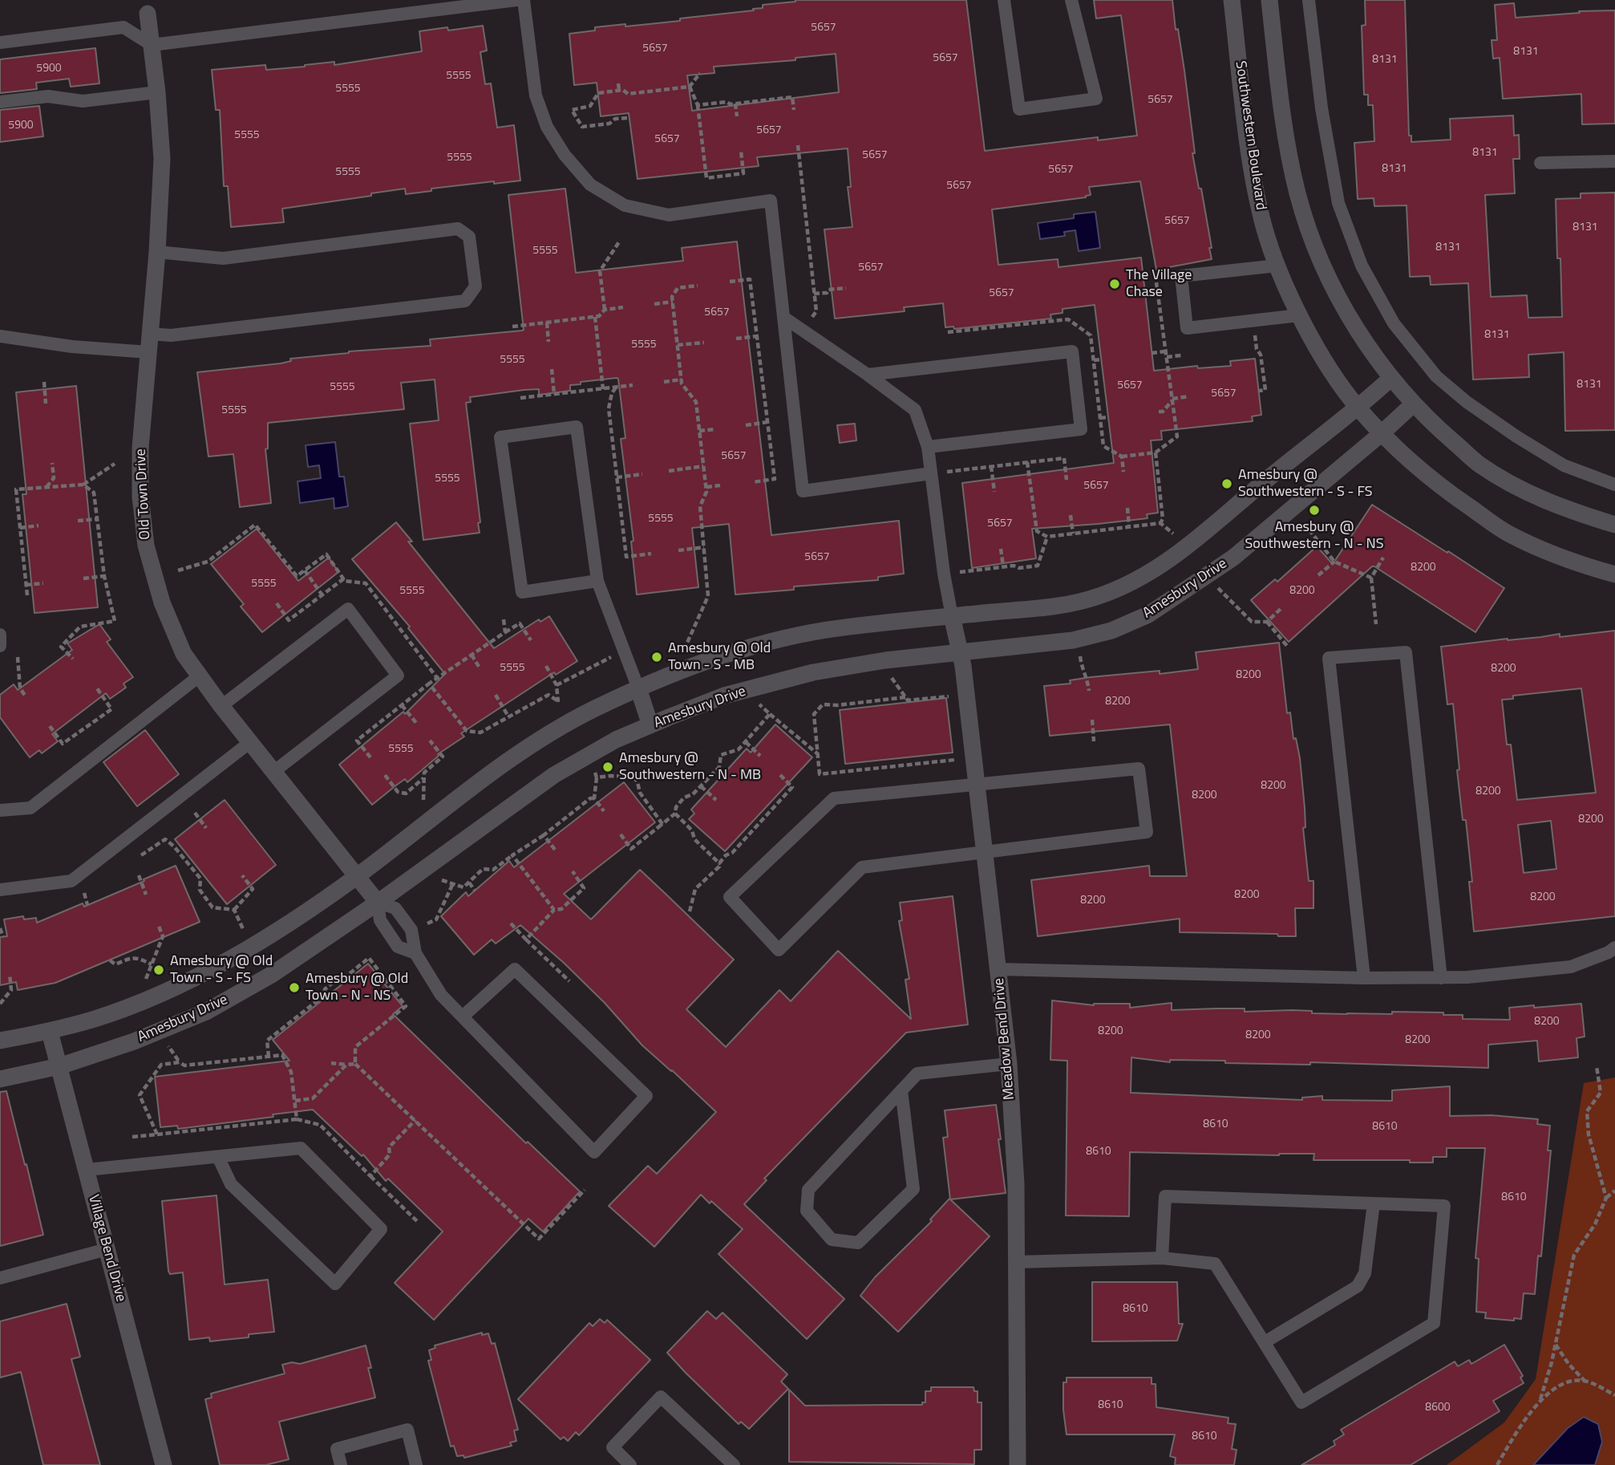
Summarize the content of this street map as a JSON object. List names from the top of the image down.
{
  "streets": {
    "street": [
      "Southwestern Boulevard",
      "Old Town Drive",
      "Amesbury Drive",
      "Meadow Bend Drive",
      "Village Bend Drive"
    ]
  },
  "crossings": [
    ["Southwestern Boulevard", "Amesbury Drive"],
    ["Old Town Drive", "Amesbury Drive"],
    ["Amesbury Drive", "Meadow Bend Drive"],
    ["Amesbury Drive", "Village Bend Drive"]
  ],
  "places": [
    "The Village Chase",
    "Amesbury @ Southwestern - S - FS",
    "Amesbury @ Southwestern - N - NS",
    "Amesbury @ Old Town - S - MB",
    "Amesbury @ Southwestern - N - MB",
    "Amesbury @ Old Town - S - FS",
    "Amesbury @ Old Town - N - NS"
  ],
  "house_numbers": [
    "5657",
    "5657",
    "8131",
    "5657",
    "8131",
    "5900",
    "5555",
    "5555",
    "5657",
    "5900",
    "5657",
    "5555",
    "5657",
    "8131",
    "5657",
    "5555",
    "8131",
    "5657",
    "5555",
    "5657",
    "5657",
    "8131",
    "8131",
    "5555",
    "5657",
    "5657",
    "5657",
    "8131",
    "5555",
    "5555",
    "8131",
    "5657",
    "5555",
    "5657",
    "5555",
    "5657",
    "5555",
    "5657",
    "5555",
    "5657",
    "5657",
    "8200",
    "5555",
    "5555",
    "8200",
    "5555",
    "8200",
    "8200",
    "8200",
    "5555",
    "8200",
    "8200",
    "8200",
    "8200",
    "8200",
    "8200",
    "8200",
    "8200",
    "8200",
    "8200",
    "8200",
    "8610",
    "8610",
    "8610",
    "8610",
    "8610",
    "8610",
    "8600",
    "8610"
  ]
}
